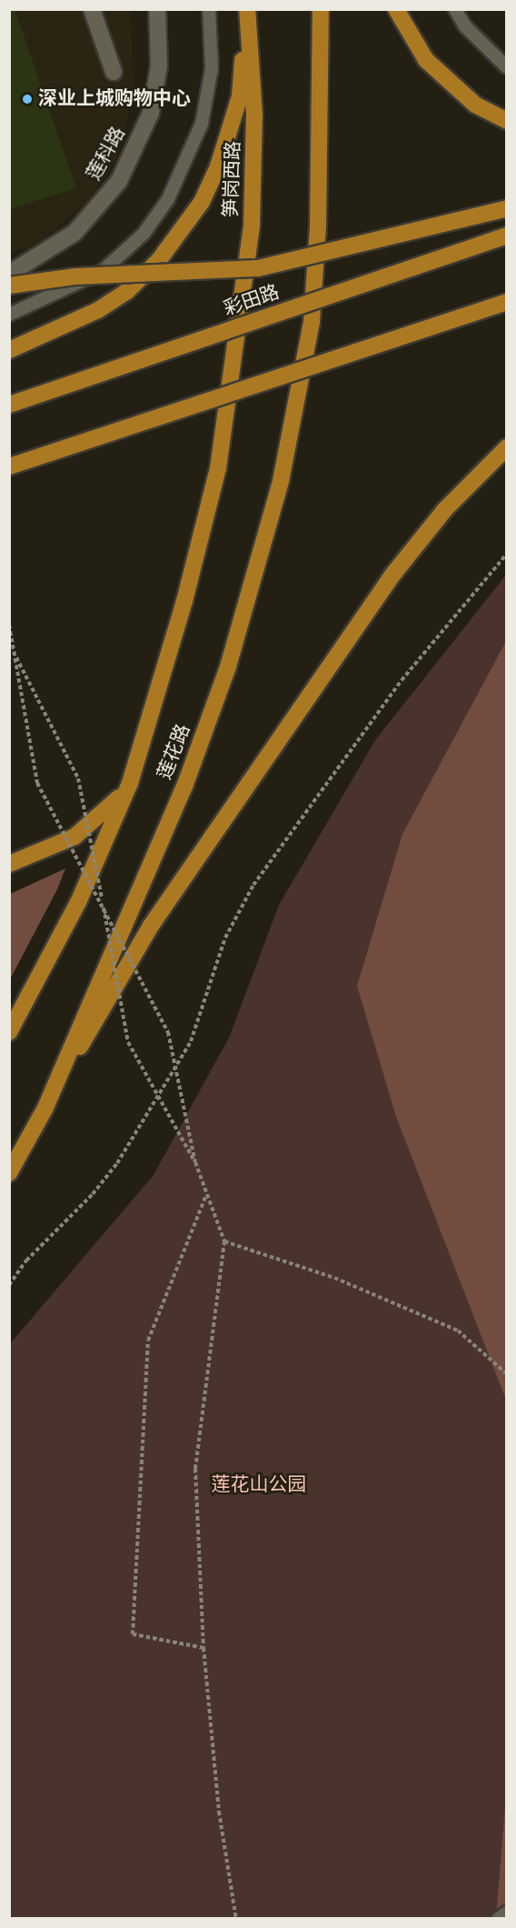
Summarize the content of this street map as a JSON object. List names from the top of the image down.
{
  "streets": {
    "main road": ["笋岗西路", "彩田路", "莲花路"],
    "street": ["莲科路"]
  },
  "crossings": [
    ["笋岗西路", "莲花路"]
  ],
  "parks": ["莲花山公园"],
  "places": ["深业上城购物中心"]
}
